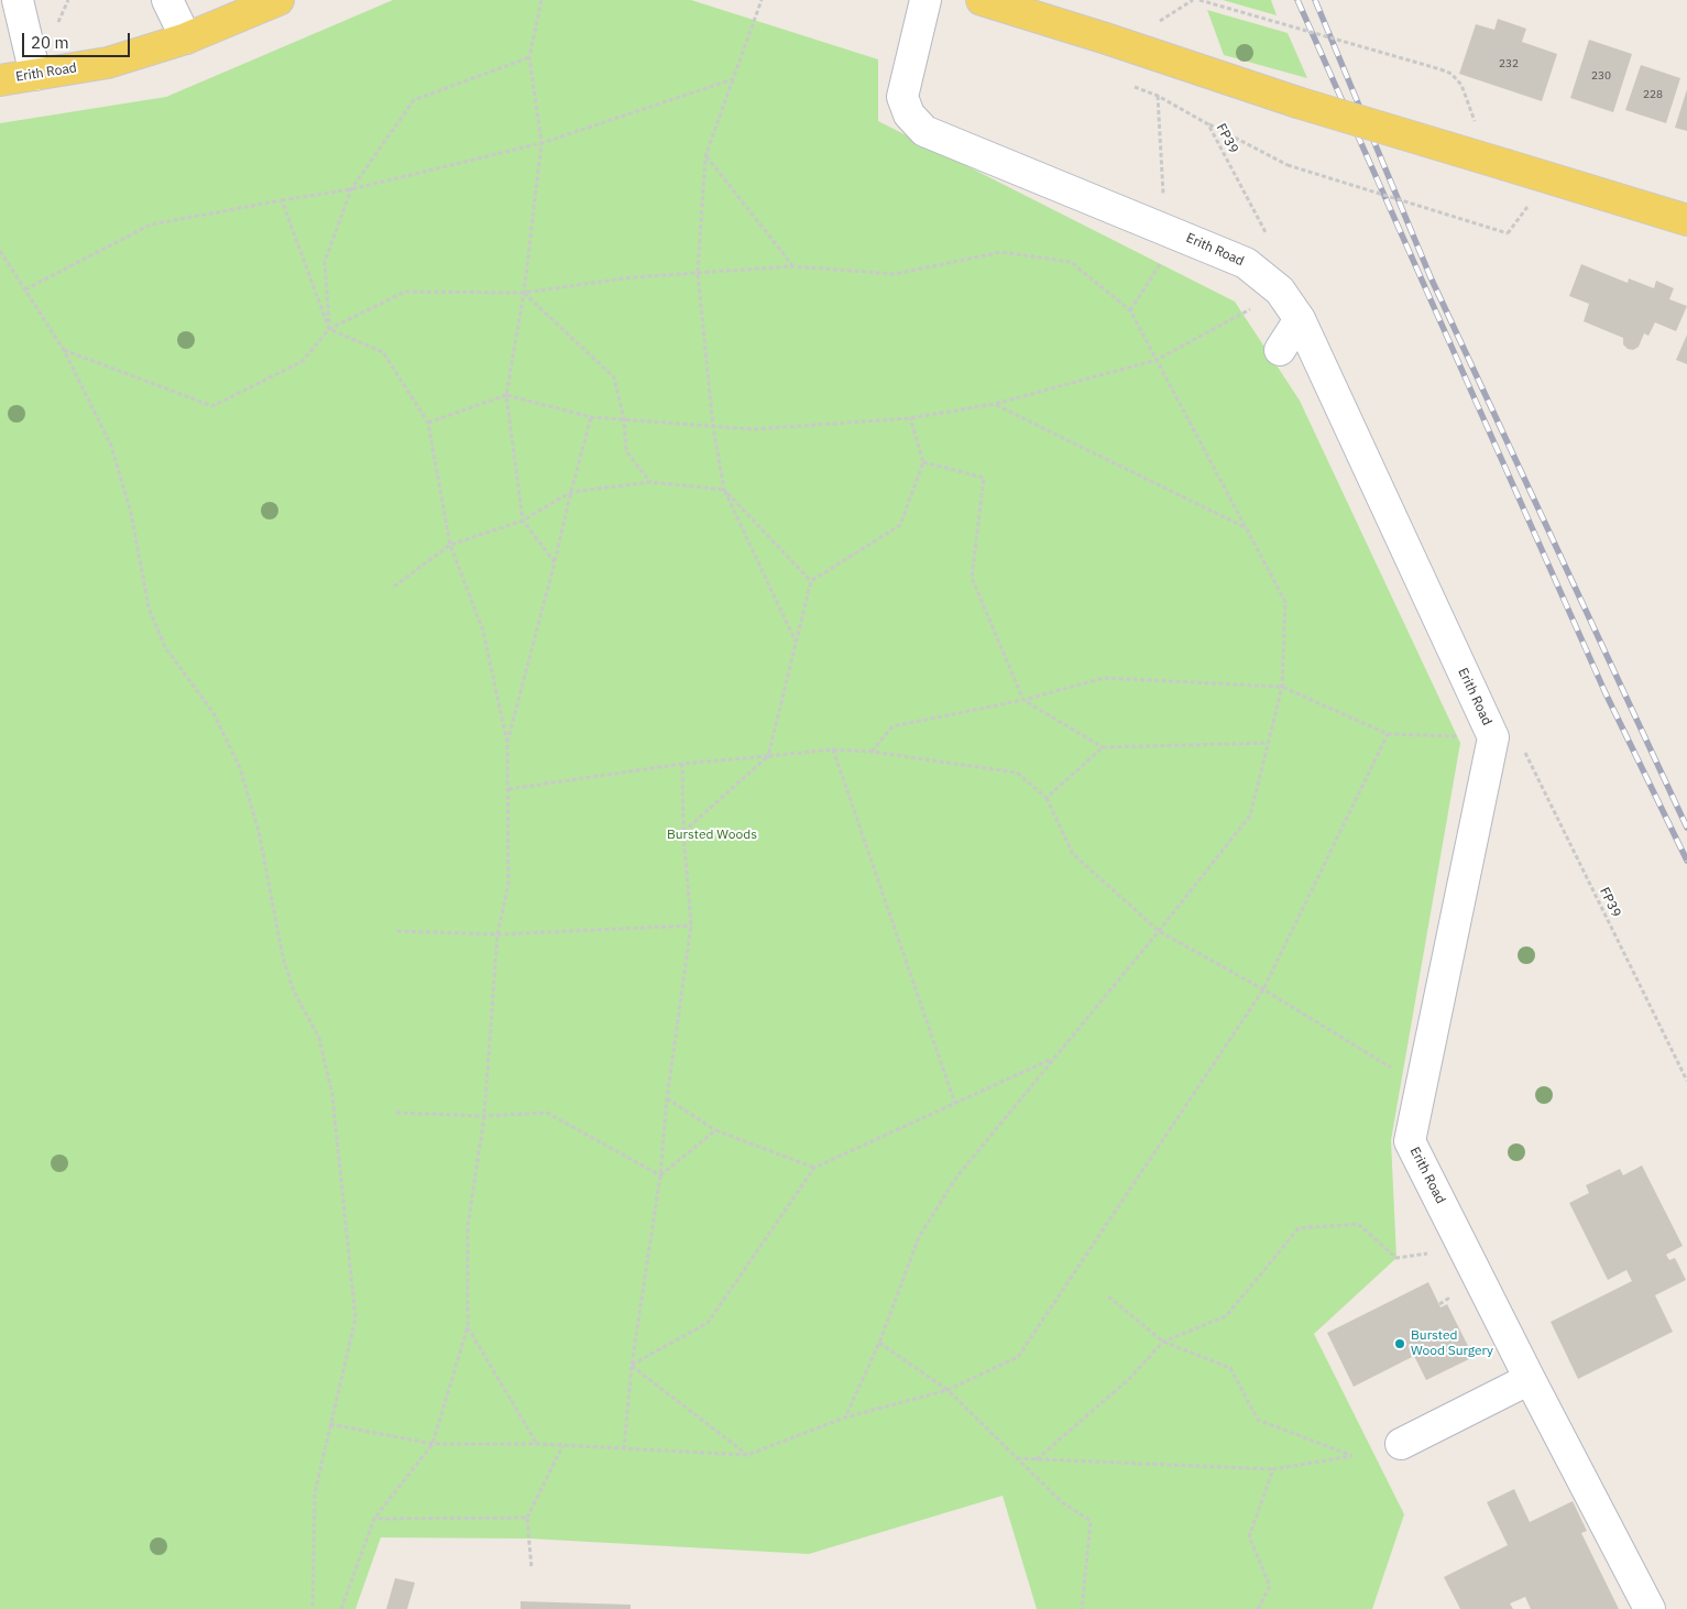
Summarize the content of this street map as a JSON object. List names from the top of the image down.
{
  "streets": {
    "main road": ["Erith Road"],
    "path": ["FP39"]
  },
  "crossings": [
    ["Erith Road", "FP39"]
  ],
  "parks": ["Bursted Woods"],
  "places": ["Bursted Wood Surgery"],
  "house_numbers": ["232", "230", "228"],
  "scale_bar": "20 m"
}
